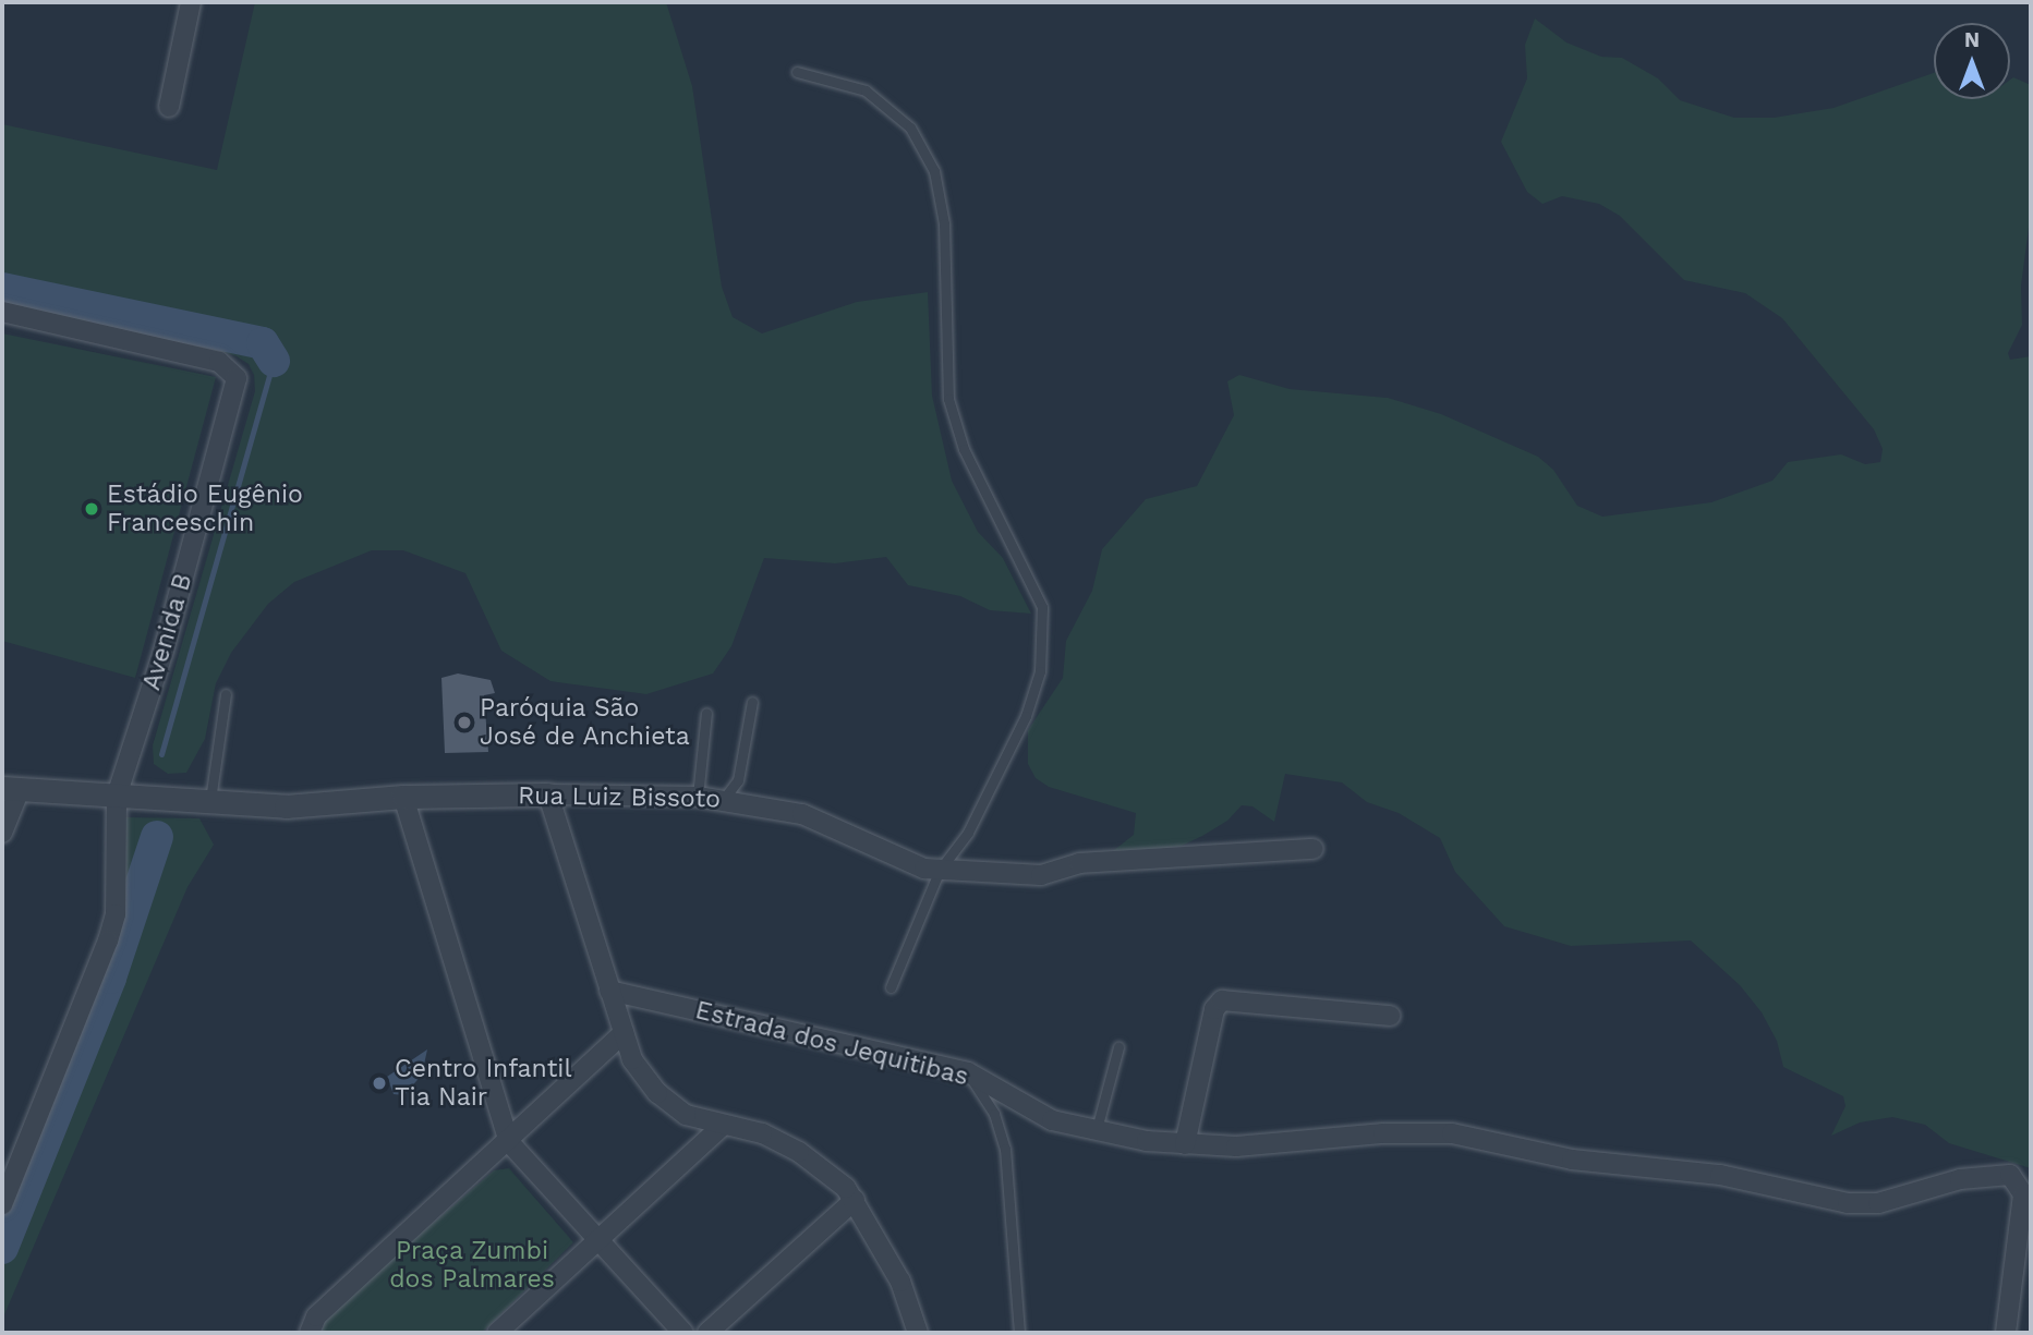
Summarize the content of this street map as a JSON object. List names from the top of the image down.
{
  "streets": {
    "street": ["Avenida B", "Rua Luiz Bissoto", "Estrada dos Jequitibas"]
  },
  "crossings": [
    ["Avenida B", "Rua Luiz Bissoto"]
  ],
  "parks": ["Praça Zumbi dos Palmares"],
  "places": ["Estádio Eugênio Franceschin", "Paróquia São José de Anchieta", "Centro Infantil Tia Nair"],
  "north": "top"
}
